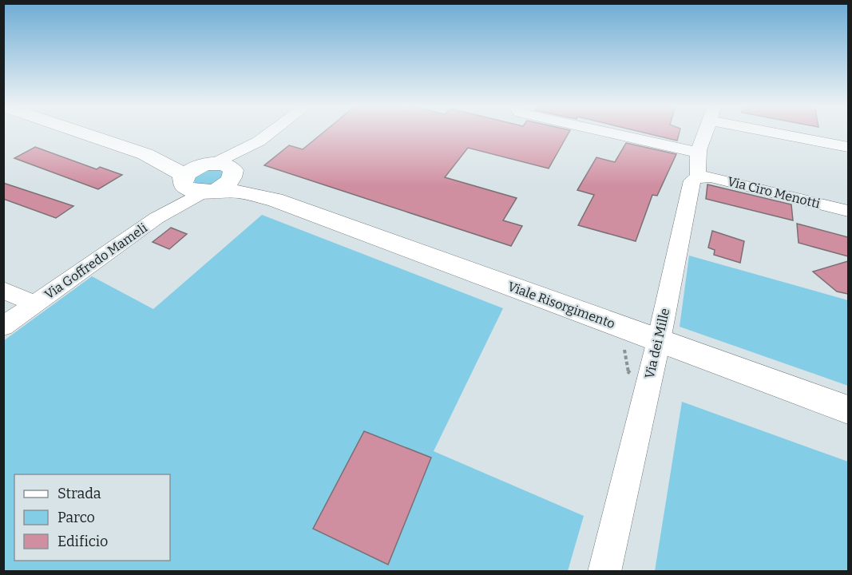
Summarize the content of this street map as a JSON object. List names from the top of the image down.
{
  "streets": {
    "street": [
      "Via Ciro Menotti",
      "Via Goffredo Mameli",
      "Viale Risorgimento",
      "Via dei Mille"
    ]
  },
  "crossings": [
    ["Via Ciro Menotti", "Via dei Mille"],
    ["Via Goffredo Mameli", "Viale Risorgimento"],
    ["Viale Risorgimento", "Via dei Mille"]
  ],
  "legend": ["Strada", "Parco", "Edificio"]
}
